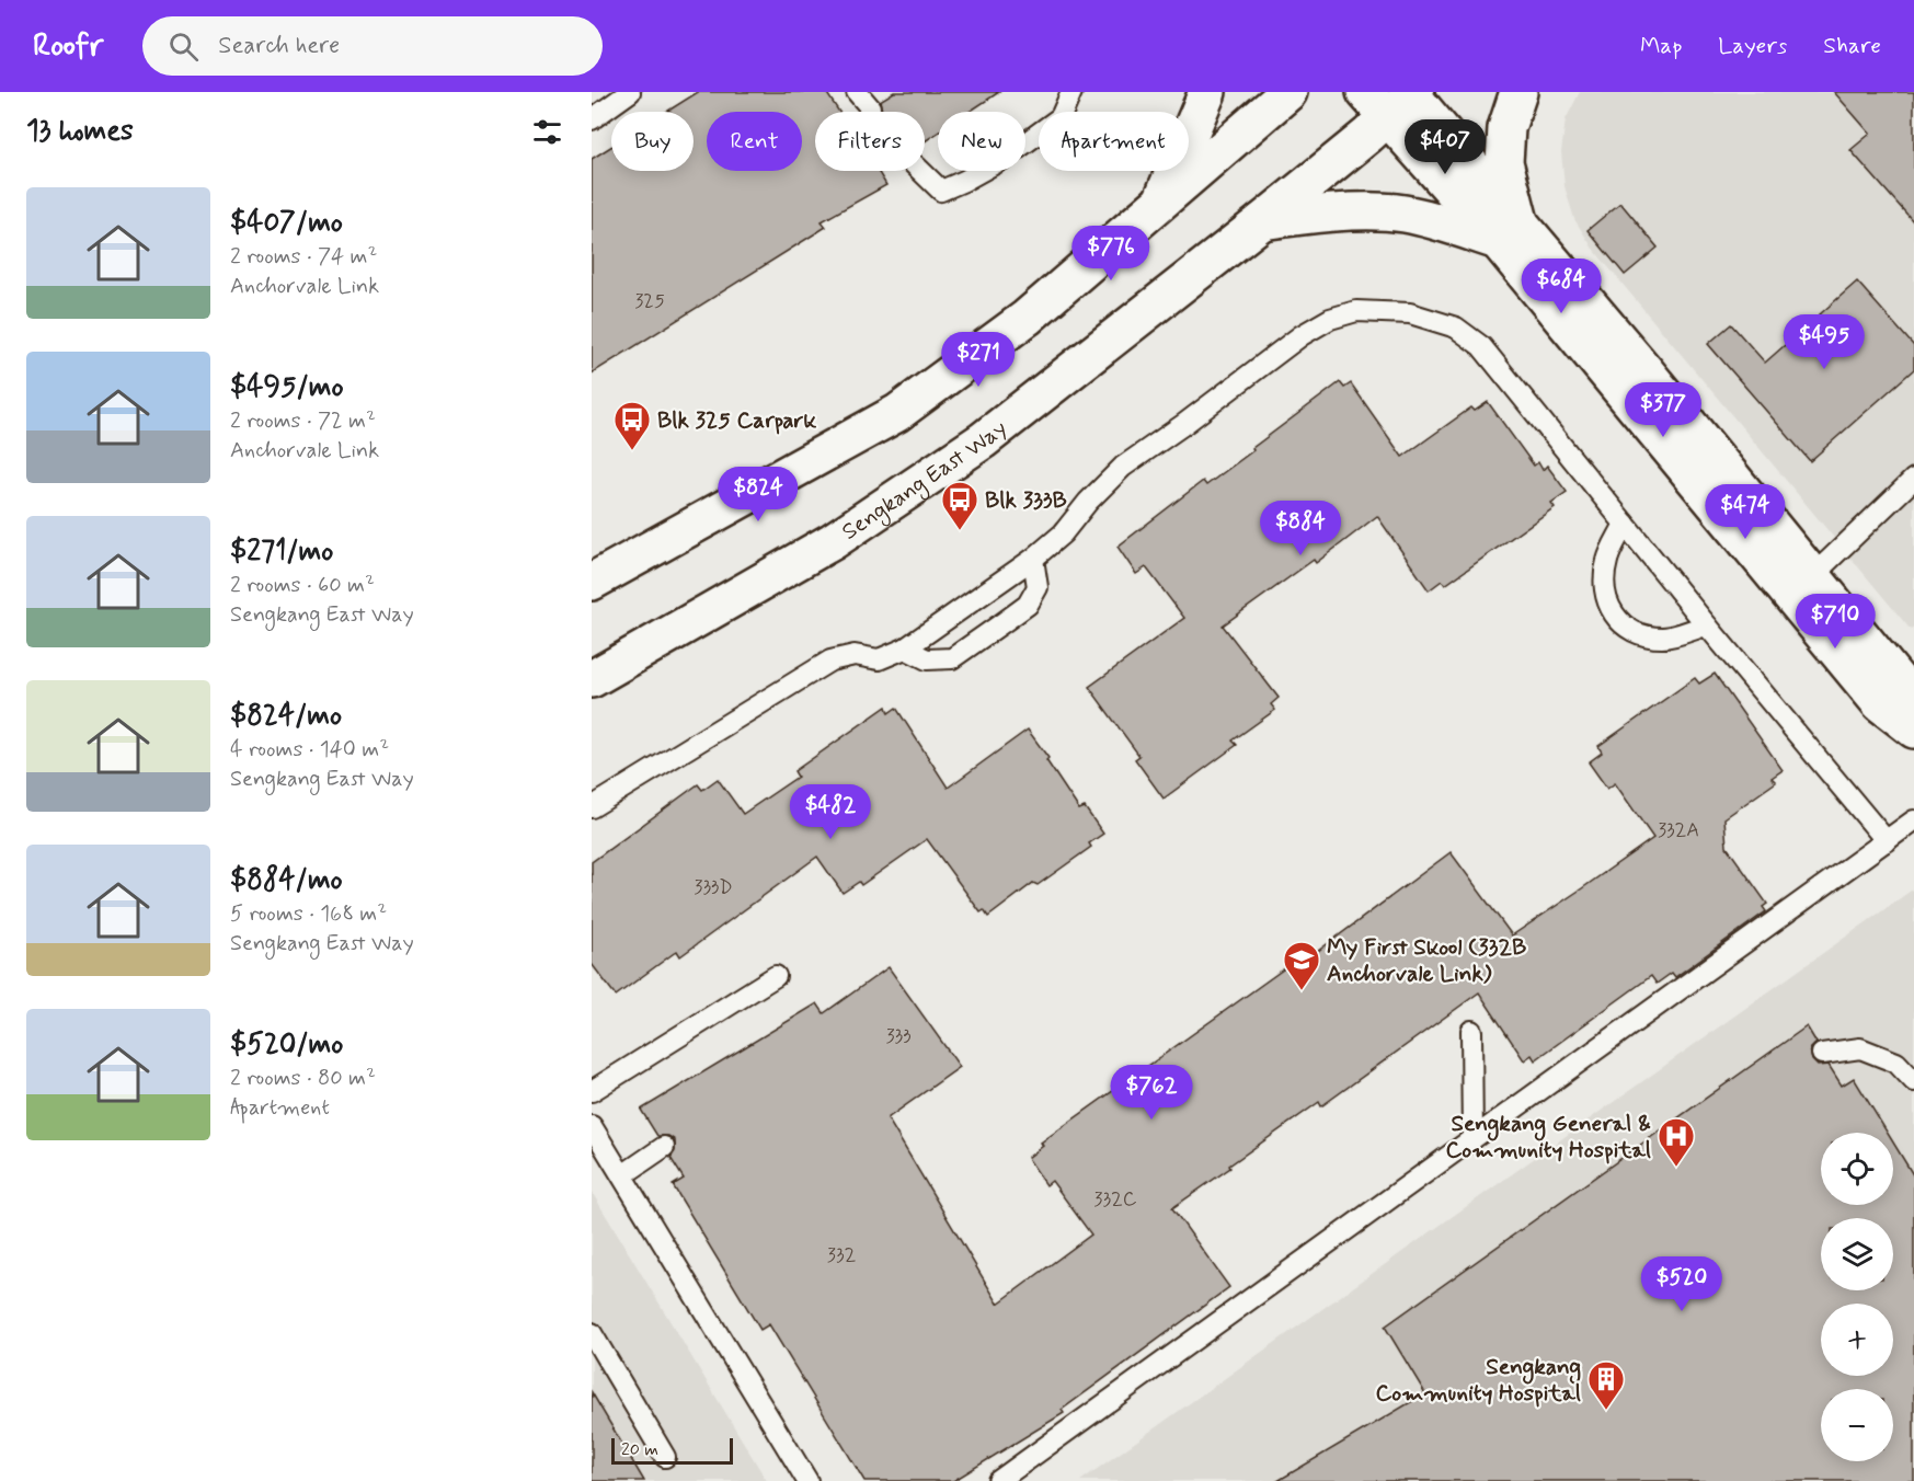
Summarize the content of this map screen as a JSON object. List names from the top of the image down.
{
  "streets": {
    "main road": ["Sengkang East Way"]
  },
  "places": {
    "bus stop": ["Blk 325 Carpark", "Blk 333B"],
    "school or university": ["My First Skool (332B Anchorvale Link)"],
    "hospital": ["Sengkang General & Community Hospital"],
    "building": ["Sengkang Community Hospital"]
  },
  "house_numbers": [
    "325",
    "332A",
    "333D",
    "333",
    "332C",
    "332"
  ],
  "scale_bar": "20 m",
  "page": {
    "header": "Roofr",
    "search": "Search here",
    "nav": ["Map", "Layers", "Share"],
    "heading": "13 homes",
    "chip": [
      "Buy",
      "Rent",
      "Filters",
      "New",
      "Apartment"
    ],
    "price": [
      "$407",
      "$776",
      "$684",
      "$495",
      "$271",
      "$377",
      "$824",
      "$474",
      "$884",
      "$710",
      "$482",
      "$762",
      "$520"
    ],
    "list": [
      {
        "name": "$407/mo",
        "note": "2 rooms · 74 m² · Anchorvale Link"
      },
      {
        "name": "$495/mo",
        "note": "2 rooms · 72 m² · Anchorvale Link"
      },
      {
        "name": "$271/mo",
        "note": "2 rooms · 60 m² · Sengkang East Way"
      },
      {
        "name": "$824/mo",
        "note": "4 rooms · 140 m² · Sengkang East Way"
      },
      {
        "name": "$884/mo",
        "note": "5 rooms · 168 m² · Sengkang East Way"
      },
      {
        "name": "$520/mo",
        "note": "2 rooms · 80 m² · Apartment"
      }
    ],
    "map_buttons": ["+", "−"],
    "scale": "20 m"
  }
}
